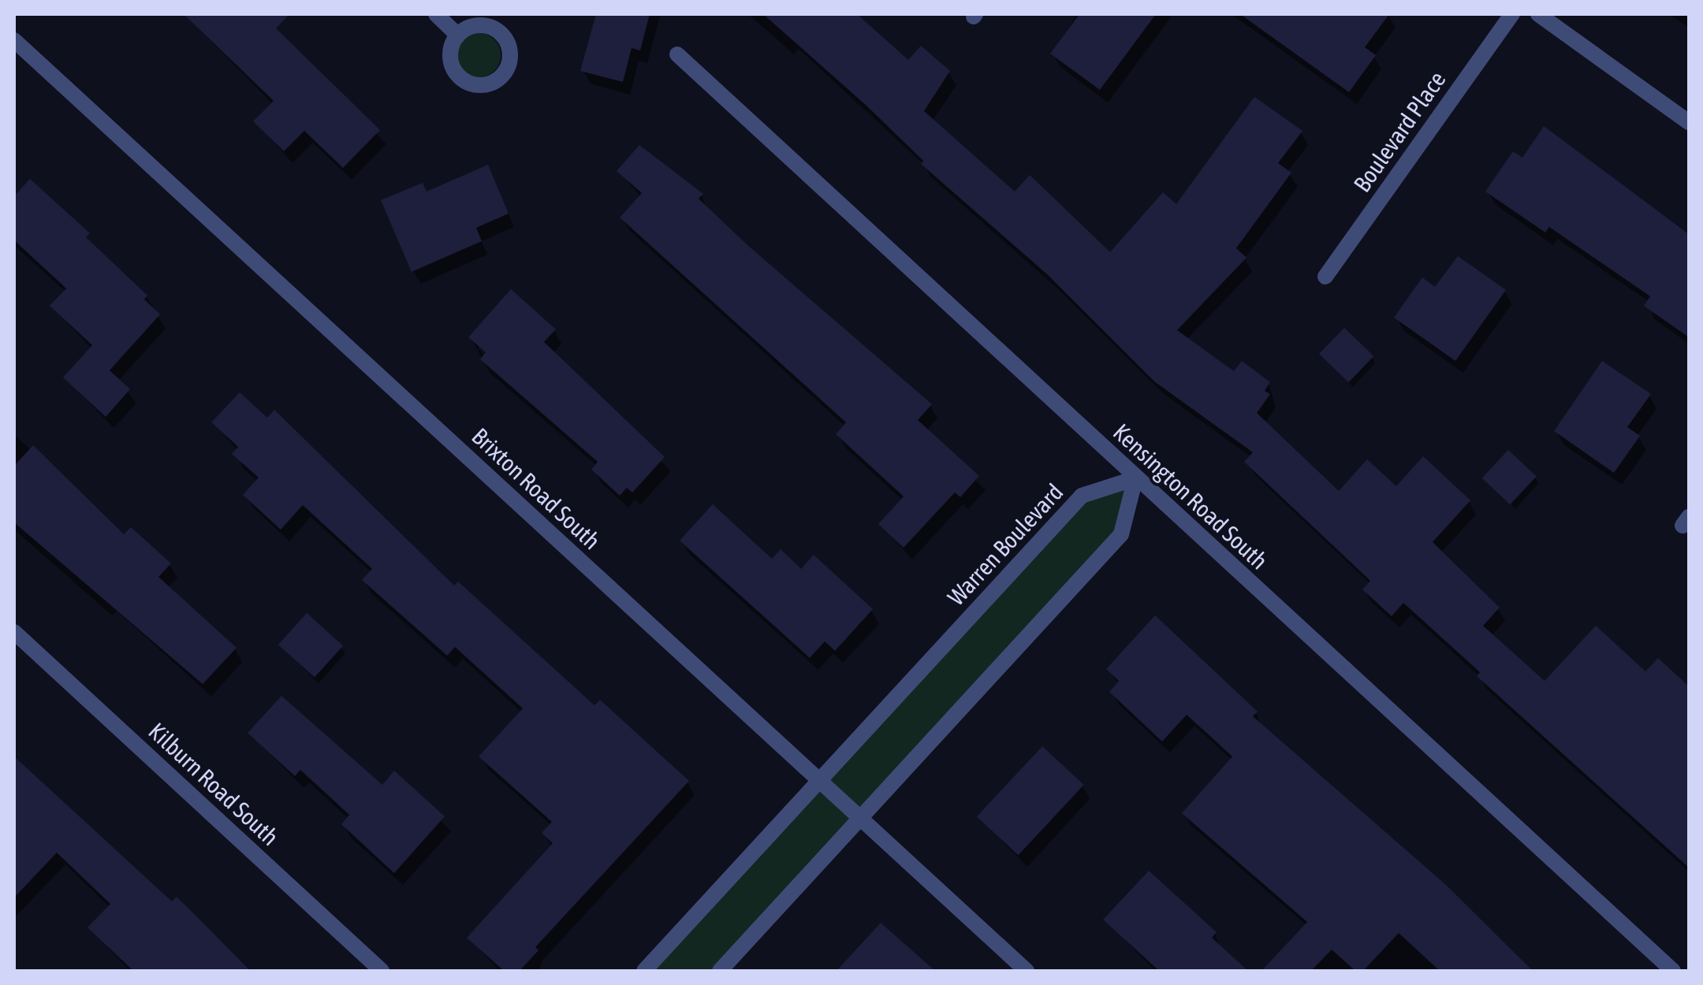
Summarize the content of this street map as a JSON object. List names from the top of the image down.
{
  "streets": {
    "street": [
      "Boulevard Place",
      "Brixton Road South",
      "Kensington Road South",
      "Warren Boulevard",
      "Kilburn Road South"
    ]
  },
  "crossings": [
    ["Brixton Road South", "Warren Boulevard"],
    ["Kensington Road South", "Warren Boulevard"]
  ]
}
